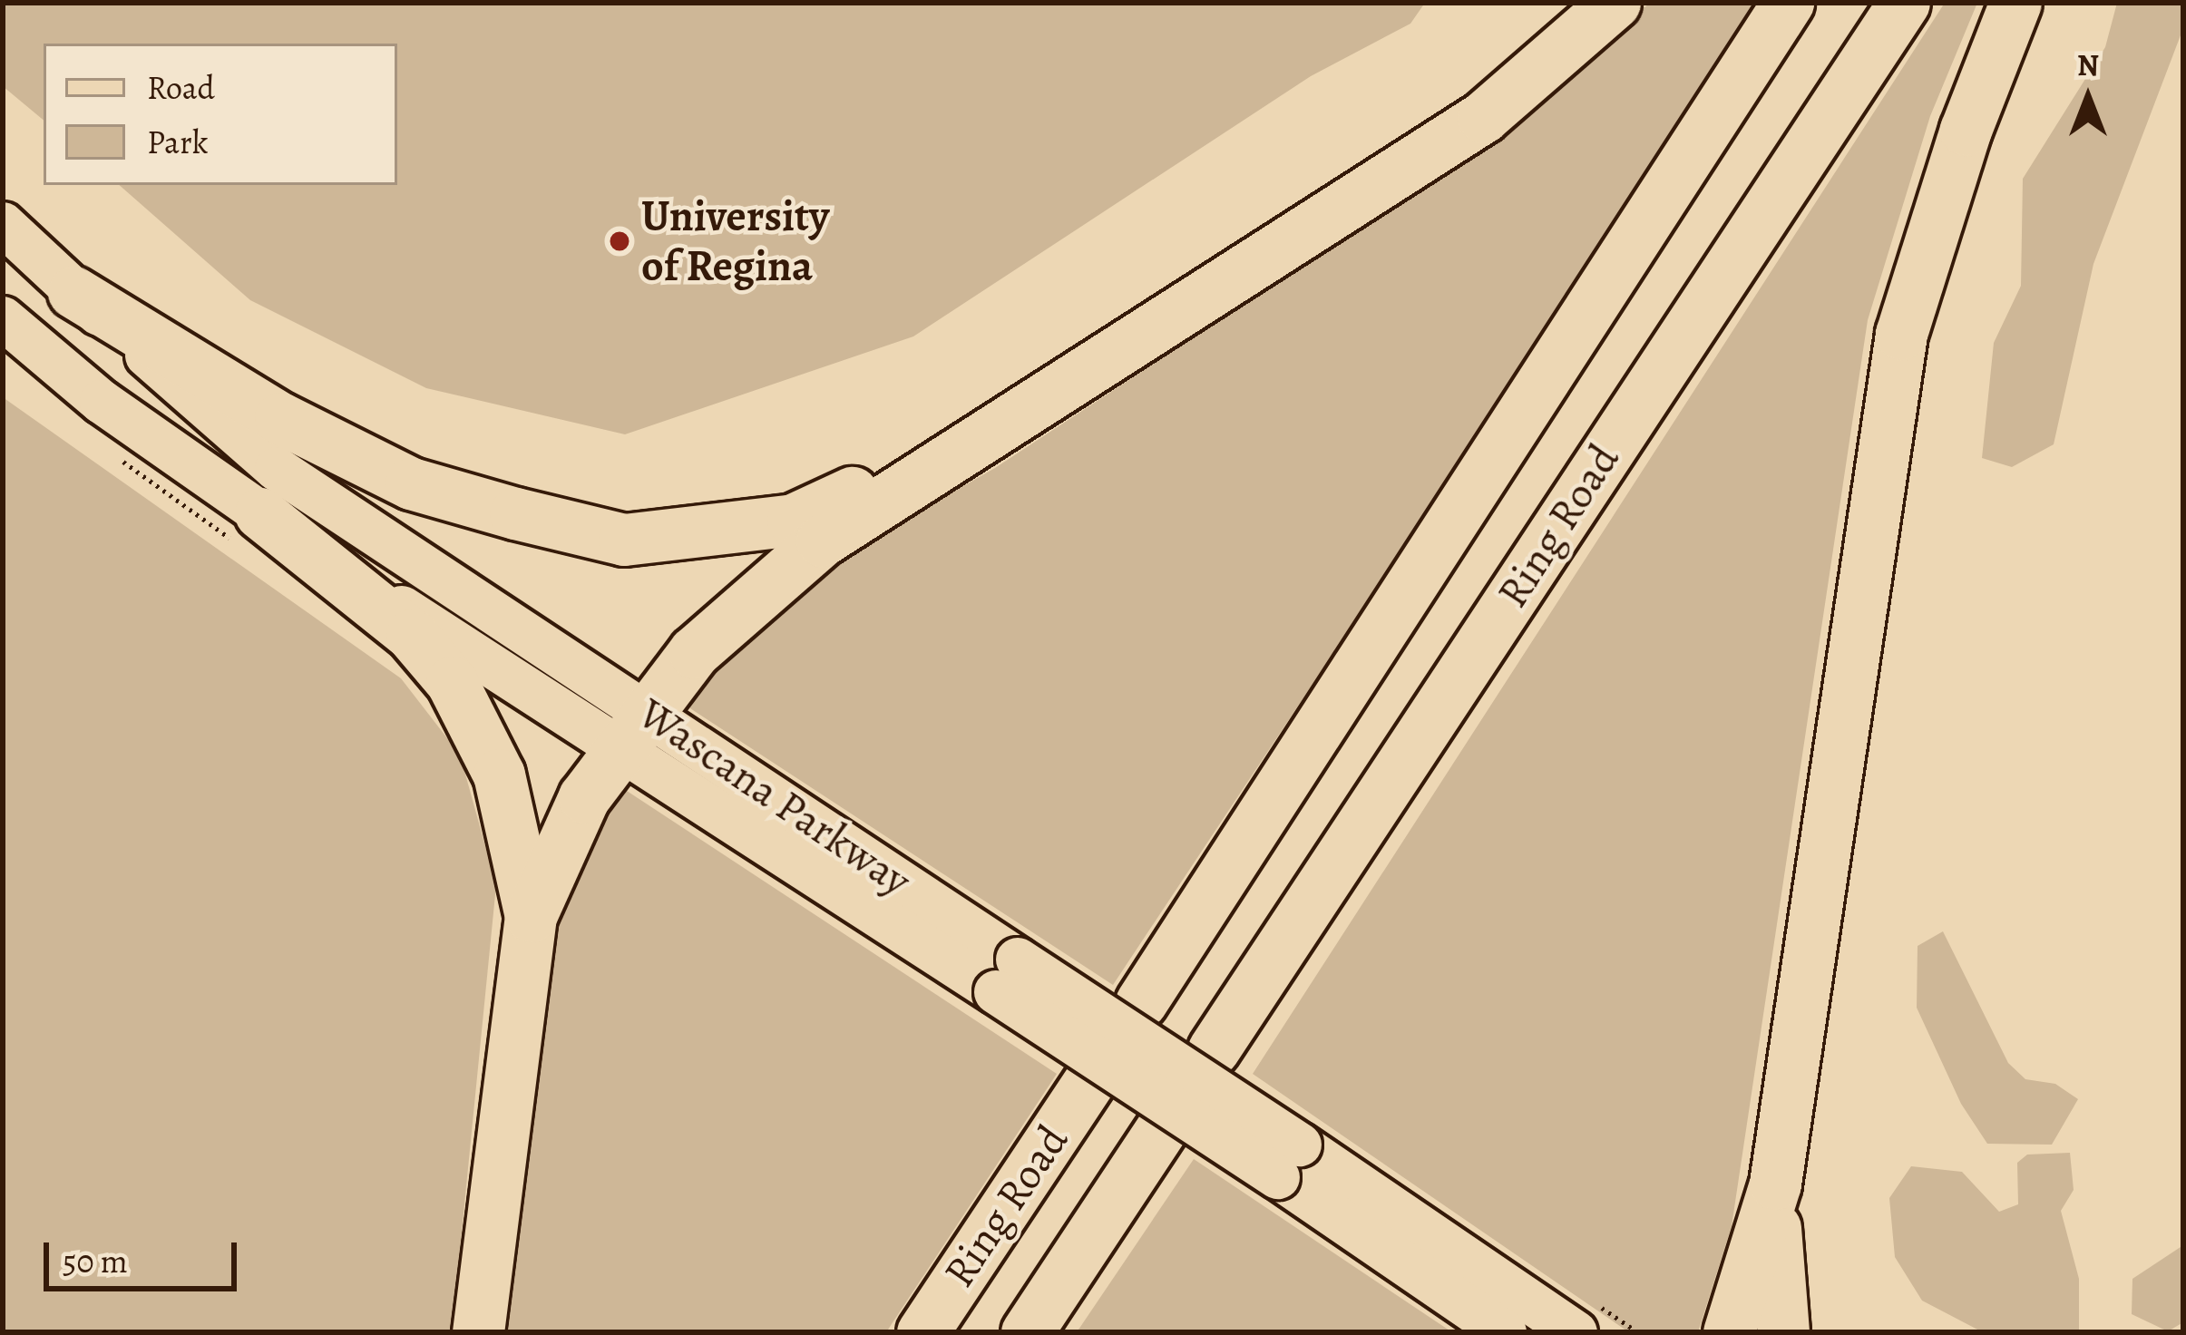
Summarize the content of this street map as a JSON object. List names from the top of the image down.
{
  "streets": {
    "highway": ["Ring Road"],
    "main road": ["Wascana Parkway"]
  },
  "places": ["University of Regina"],
  "legend": ["Road", "Park"],
  "scale_bar": "50 m",
  "north": "top"
}
